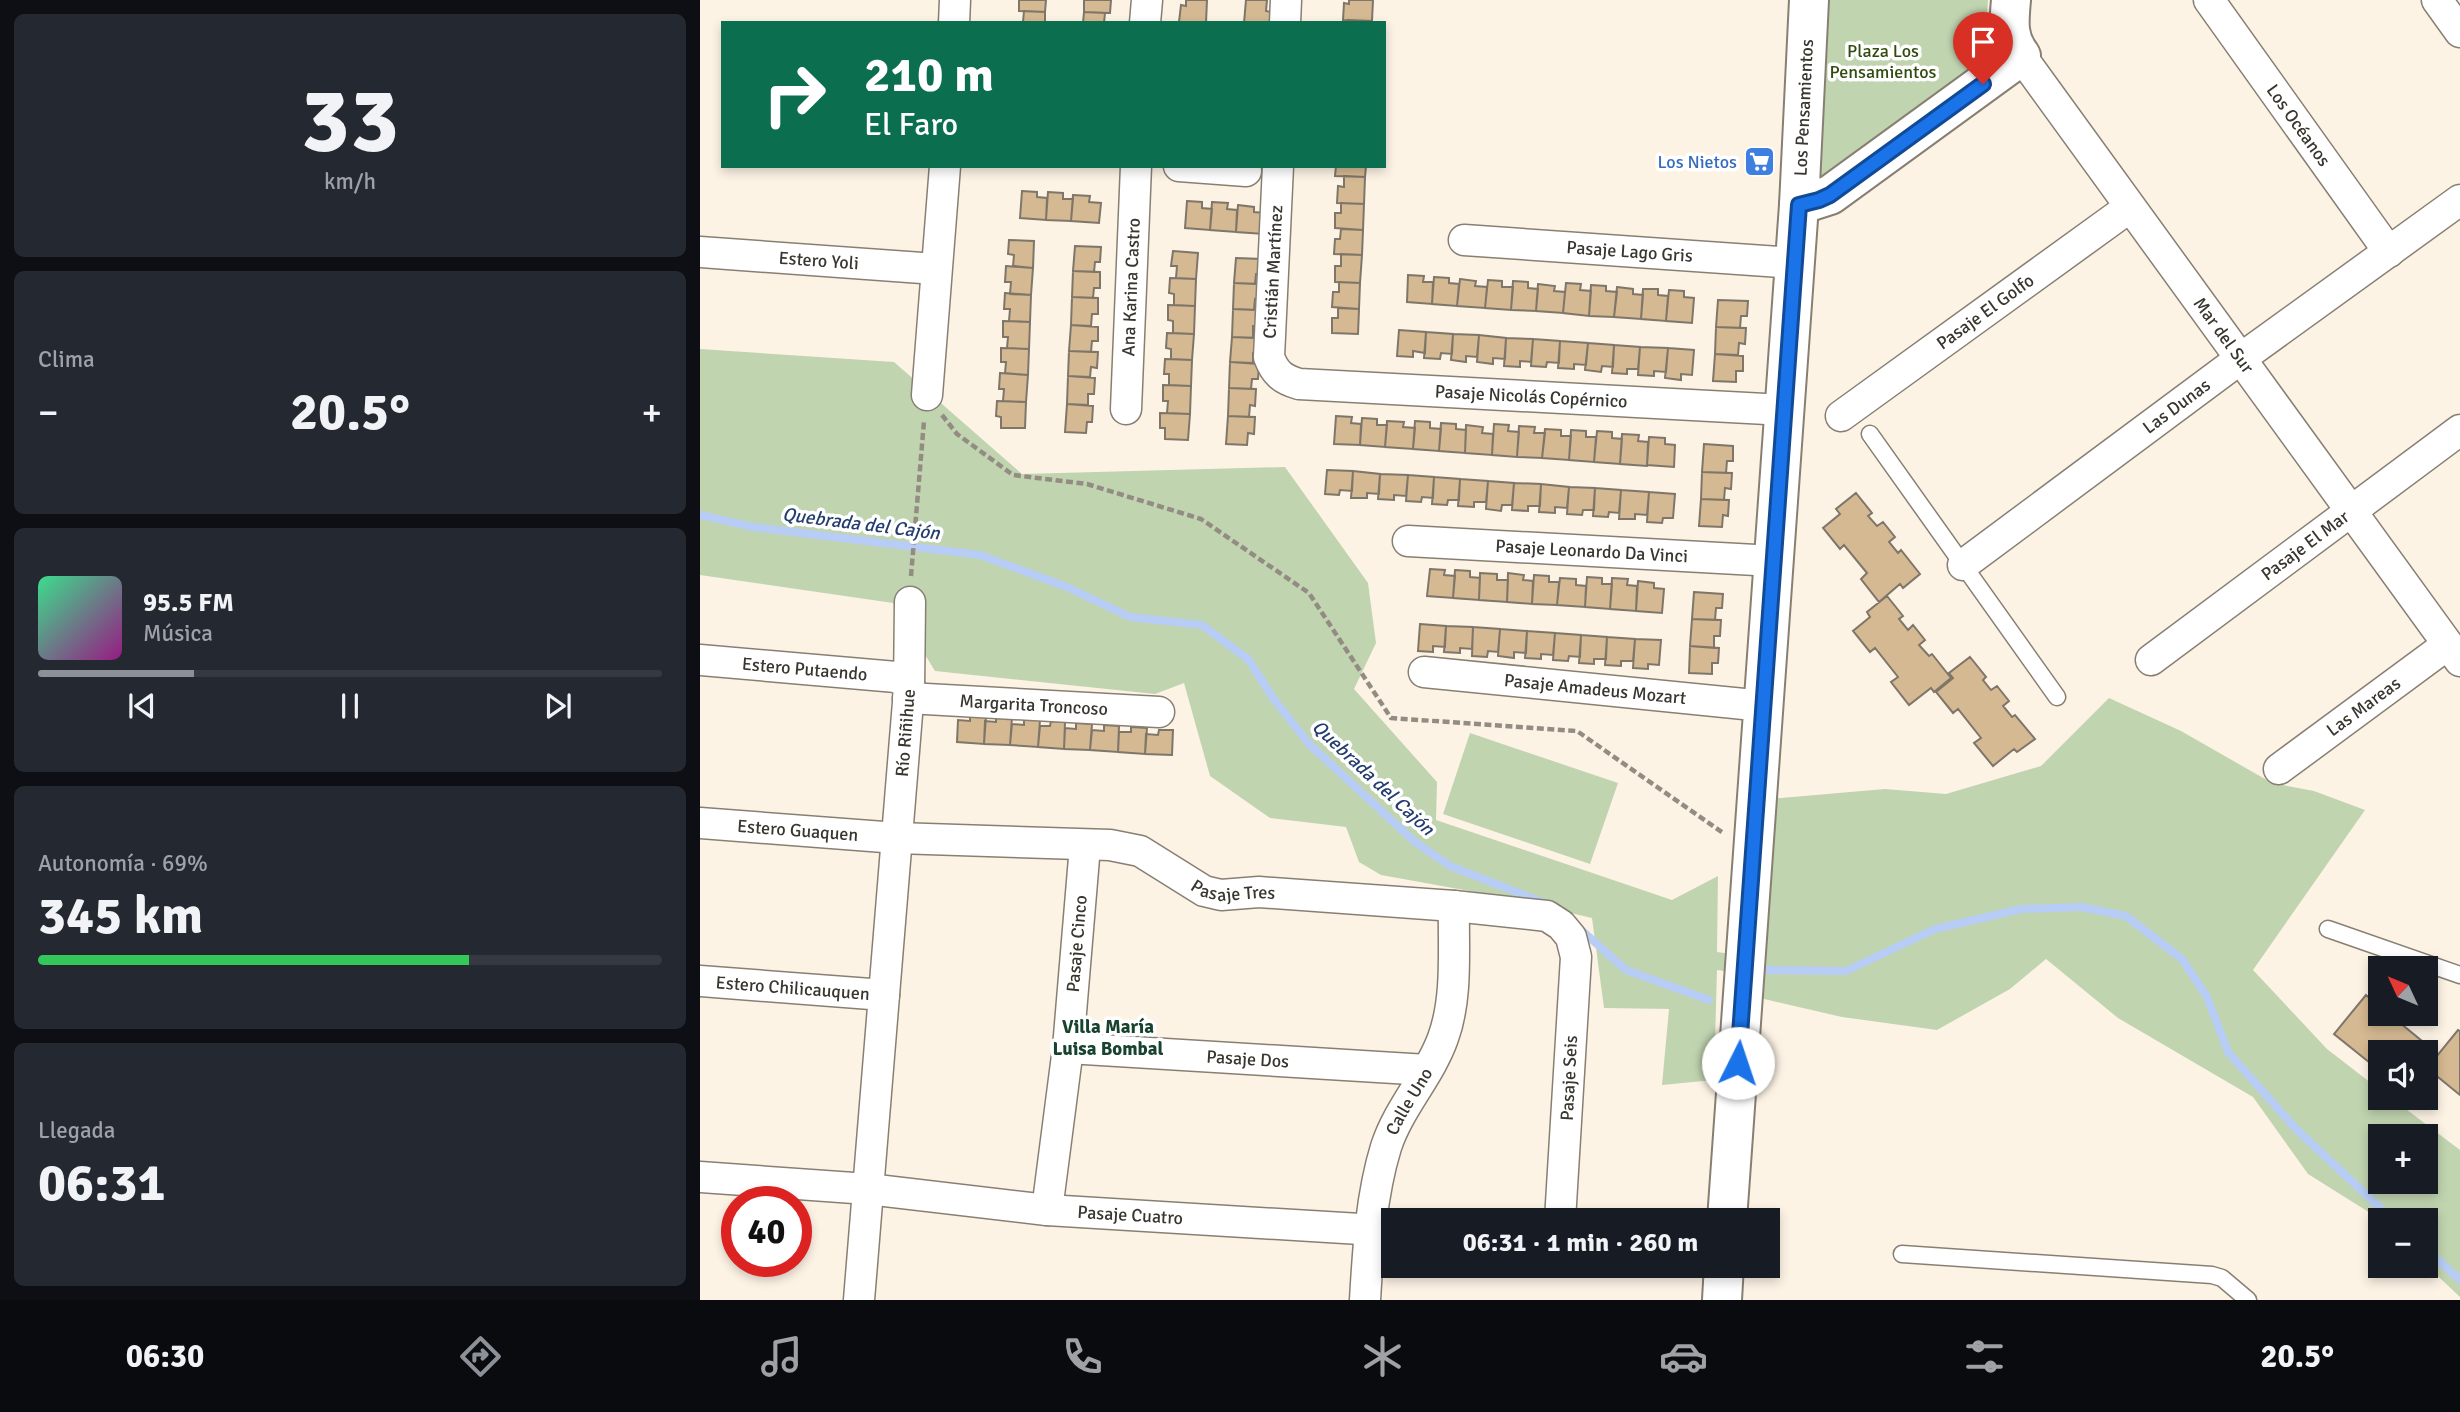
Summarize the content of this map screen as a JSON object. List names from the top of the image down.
{
  "streets": {
    "street": [
      "Los Pensamientos",
      "Los Océanos",
      "Pasaje Lago Gris",
      "Estero Yoli",
      "Cristián Martínez",
      "Ana Karina Castro",
      "Pasaje El Golfo",
      "Mar del Sur",
      "Pasaje Nicolás Copérnico",
      "Las Dunas",
      "Pasaje El Mar",
      "Pasaje Leonardo Da Vinci",
      "Estero Putaendo",
      "Pasaje Amadeus Mozart",
      "Margarita Troncoso",
      "Las Mareas",
      "Río Riñihue",
      "Estero Guaquen",
      "Pasaje Tres",
      "Pasaje Cinco",
      "Estero Chilicauquen",
      "Pasaje Dos",
      "Pasaje Seis",
      "Calle Uno",
      "Pasaje Cuatro"
    ]
  },
  "crossings": [
    ["Los Pensamientos", "Pasaje Lago Gris"],
    ["Los Pensamientos", "Pasaje Nicolás Copérnico"],
    ["Los Pensamientos", "Pasaje Leonardo Da Vinci"],
    ["Los Pensamientos", "Pasaje Amadeus Mozart"],
    ["Los Océanos", "Las Dunas"],
    ["Cristián Martínez", "Pasaje Nicolás Copérnico"],
    ["Pasaje El Golfo", "Mar del Sur"],
    ["Mar del Sur", "Las Dunas"],
    ["Mar del Sur", "Pasaje El Mar"],
    ["Mar del Sur", "Las Mareas"],
    ["Estero Putaendo", "Margarita Troncoso"],
    ["Estero Putaendo", "Río Riñihue"],
    ["Margarita Troncoso", "Río Riñihue"],
    ["Río Riñihue", "Estero Guaquen"],
    ["Río Riñihue", "Pasaje Tres"],
    ["Río Riñihue", "Estero Chilicauquen"],
    ["Río Riñihue", "Pasaje Cuatro"],
    ["Estero Guaquen", "Pasaje Tres"],
    ["Pasaje Tres", "Pasaje Cinco"],
    ["Pasaje Tres", "Pasaje Seis"],
    ["Pasaje Tres", "Calle Uno"],
    ["Pasaje Cinco", "Pasaje Dos"],
    ["Pasaje Cinco", "Pasaje Cuatro"],
    ["Pasaje Dos", "Calle Uno"],
    ["Calle Uno", "Pasaje Cuatro"]
  ],
  "districts": ["Villa María Luisa Bombal"],
  "water": ["Quebrada del Cajón"],
  "parks": ["Plaza Los Pensamientos"],
  "places": {
    "supermarket": ["Los Nietos"]
  },
  "north": "top left",
  "page": {
    "tile": [
      ["33", "km/h"],
      "Clima",
      ["Autonomía · 69%", "345 km"],
      ["Llegada", "06:31"]
    ],
    "turn": ["210 m", "El Faro"],
    "heat": ["−", "20.5°", "+"],
    "song": ["95.5 FM", "Música"],
    "map_buttons": ["+", "−"],
    "limit": "40",
    "trip": "06:31 · 1 min · 260 m",
    "tabs": ["06:30", "20.5°"]
  }
}
